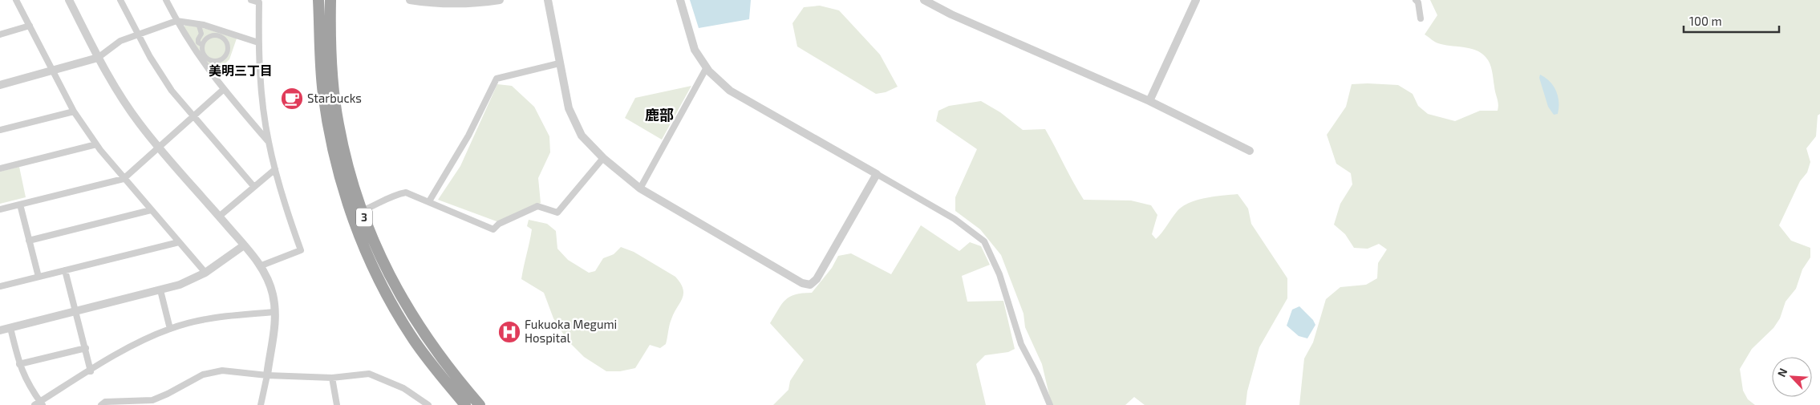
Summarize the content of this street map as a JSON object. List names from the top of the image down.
{
  "streets": {
    "highway": ["3"]
  },
  "districts": ["美明三丁目", "鹿部"],
  "places": {
    "cafe": ["Starbucks"],
    "hospital": ["Fukuoka Megumi Hospital"]
  },
  "scale_bar": "100 m",
  "north": "top left"
}
